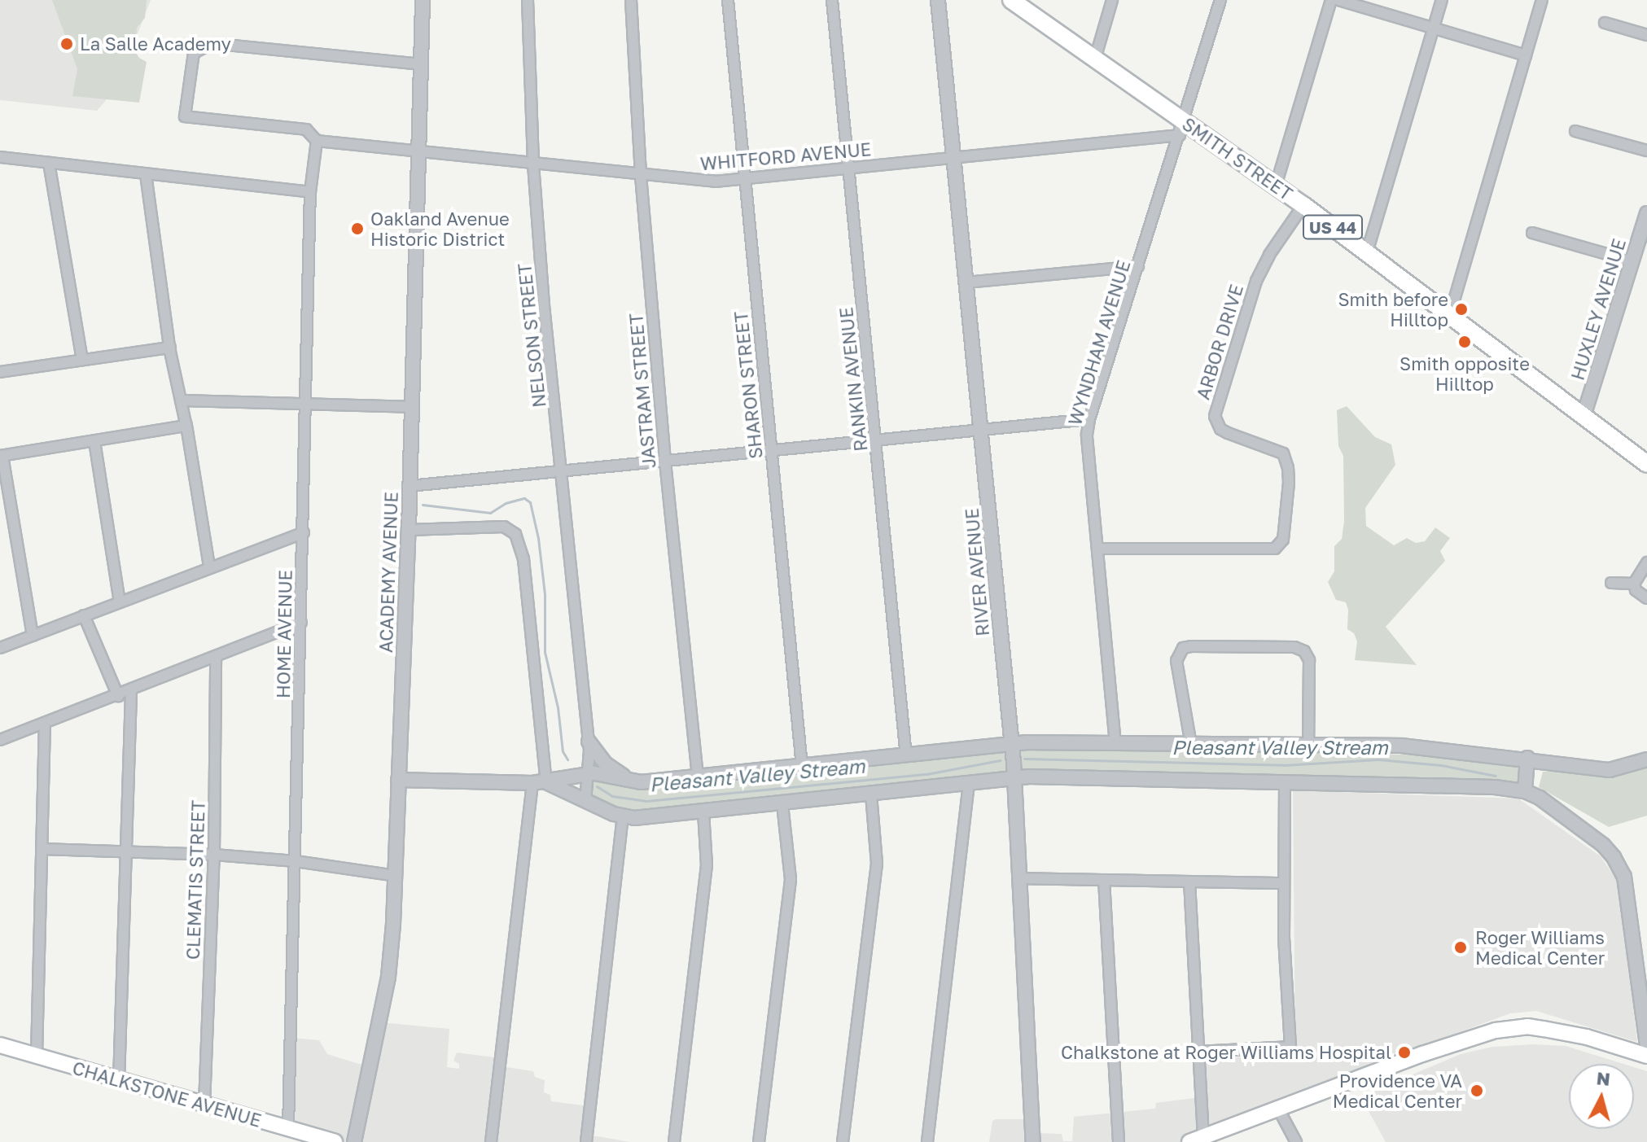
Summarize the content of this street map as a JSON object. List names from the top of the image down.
{
  "streets": {
    "main road": ["SMITH STREET", "US 44", "CHALKSTONE AVENUE"],
    "street": [
      "WHITFORD AVENUE",
      "HUXLEY AVENUE",
      "NELSON STREET",
      "ARBOR DRIVE",
      "WYNDHAM AVENUE",
      "RANKIN AVENUE",
      "SHARON STREET",
      "JASTRAM STREET",
      "ACADEMY AVENUE",
      "RIVER AVENUE",
      "HOME AVENUE",
      "CLEMATIS STREET"
    ]
  },
  "crossings": [
    ["WHITFORD AVENUE", "SMITH STREET"],
    ["WHITFORD AVENUE", "NELSON STREET"],
    ["WHITFORD AVENUE", "WYNDHAM AVENUE"],
    ["WHITFORD AVENUE", "RANKIN AVENUE"],
    ["WHITFORD AVENUE", "SHARON STREET"],
    ["WHITFORD AVENUE", "JASTRAM STREET"],
    ["WHITFORD AVENUE", "ACADEMY AVENUE"],
    ["WHITFORD AVENUE", "RIVER AVENUE"],
    ["WHITFORD AVENUE", "HOME AVENUE"],
    ["SMITH STREET", "HUXLEY AVENUE"],
    ["SMITH STREET", "ARBOR DRIVE"],
    ["SMITH STREET", "WYNDHAM AVENUE"],
    ["ARBOR DRIVE", "WYNDHAM AVENUE"],
    ["HOME AVENUE", "CHALKSTONE AVENUE"],
    ["CLEMATIS STREET", "CHALKSTONE AVENUE"]
  ],
  "water": ["Pleasant Valley Stream"],
  "places": [
    "La Salle Academy",
    "Oakland Avenue Historic District",
    "Smith before Hilltop",
    "Smith opposite Hilltop",
    "Roger Williams Medical Center",
    "Chalkstone at Roger Williams Hospital",
    "Providence VA Medical Center"
  ],
  "north": "top"
}
